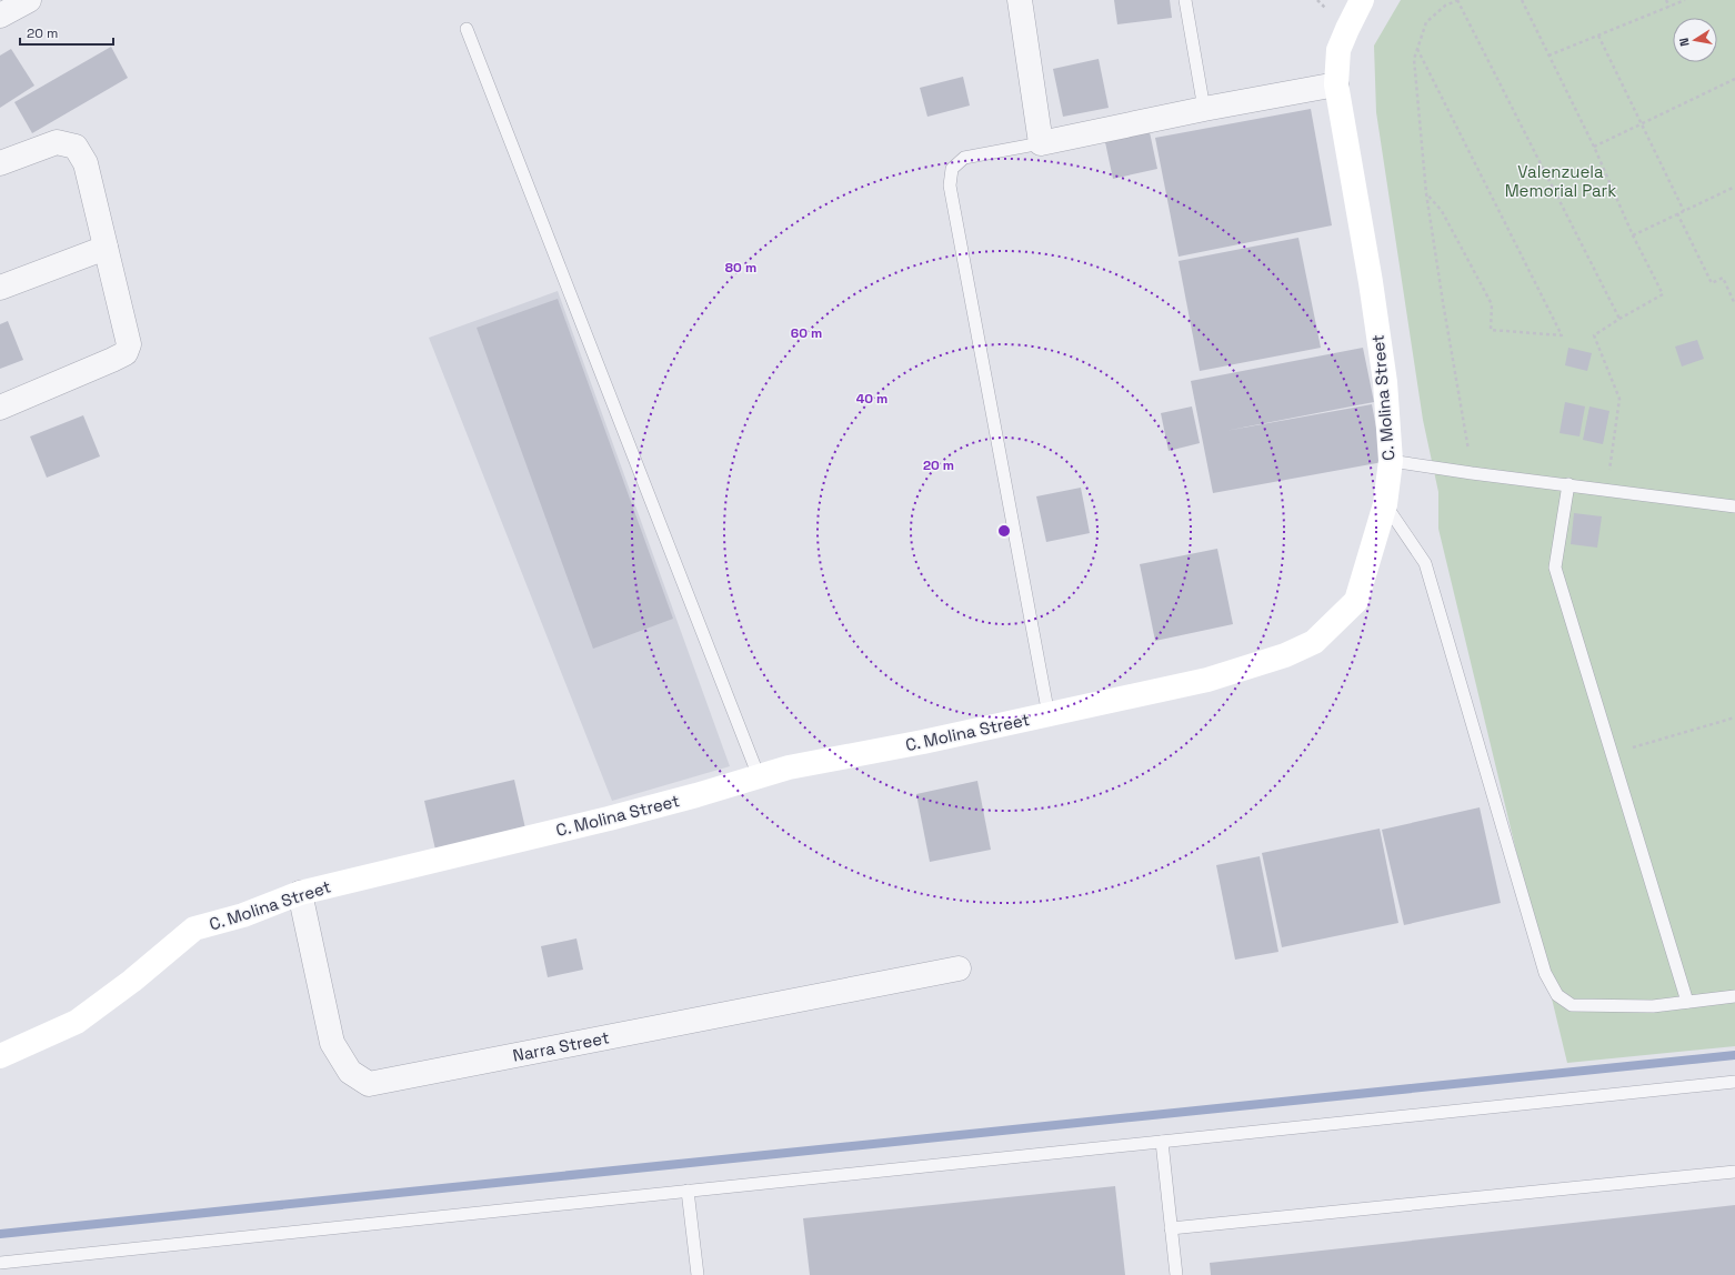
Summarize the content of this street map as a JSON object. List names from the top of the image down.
{
  "streets": {
    "street": ["C. Molina Street", "Narra Street"]
  },
  "crossings": [
    ["C. Molina Street", "Narra Street"]
  ],
  "parks": ["Valenzuela Memorial Park"],
  "scale_bar": "20 m",
  "north": "left",
  "rings": [
    "80 m",
    "60 m",
    "40 m",
    "20 m"
  ]
}
